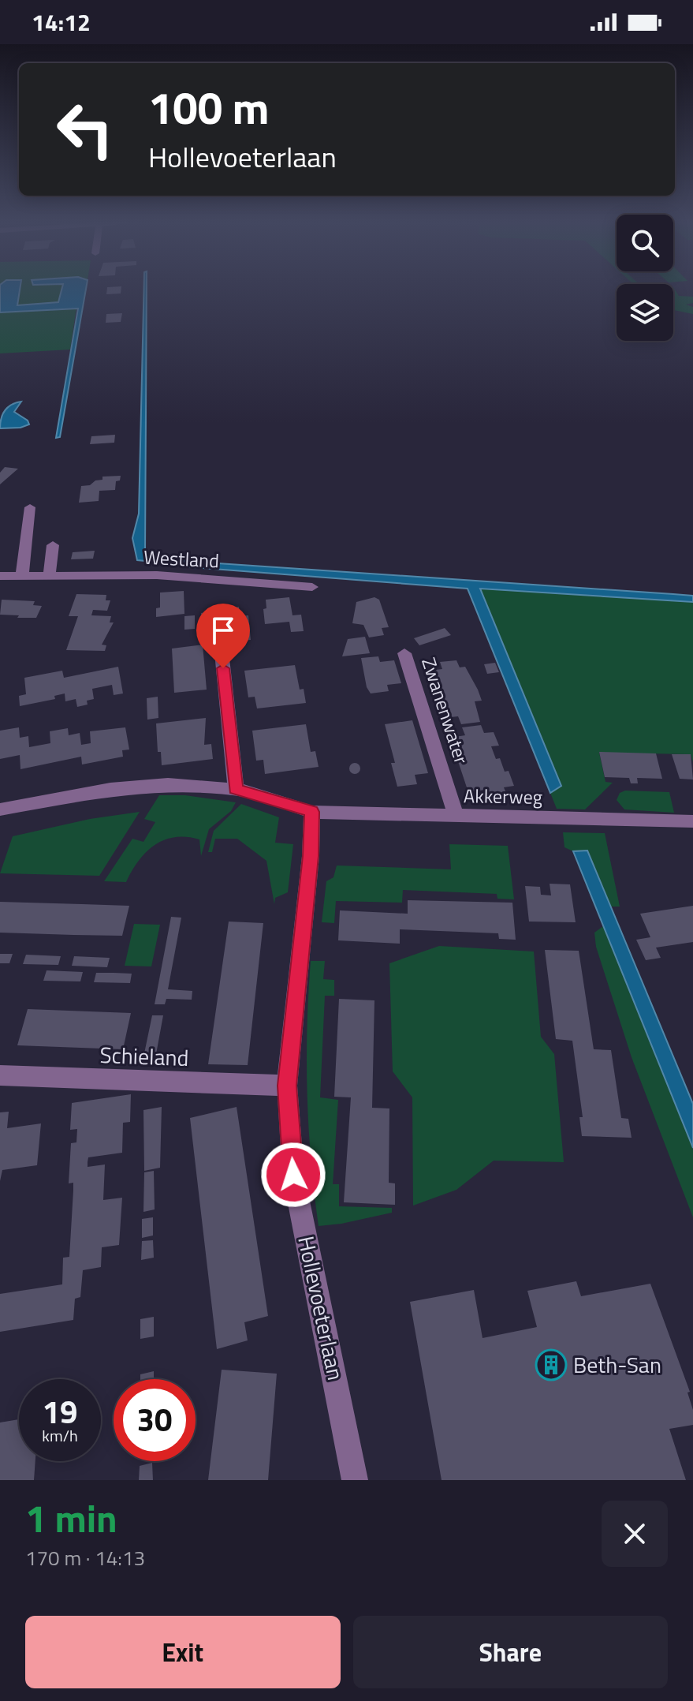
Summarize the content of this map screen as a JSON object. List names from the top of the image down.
{
  "streets": {
    "street": [
      "Westland",
      "Zwanenwater",
      "Akkerweg",
      "Schieland",
      "Hollevoeterlaan"
    ]
  },
  "crossings": [
    ["Zwanenwater", "Akkerweg"],
    ["Akkerweg", "Hollevoeterlaan"],
    ["Schieland", "Hollevoeterlaan"]
  ],
  "places": {
    "building": ["Beth-San"]
  },
  "page": {
    "status": "14:12",
    "turn": ["100 m", "Hollevoeterlaan"],
    "speed": "19 km/h",
    "limit": "30",
    "heading": ["1 min", "170 m · 14:13"],
    "buttons": ["Exit", "Share"]
  }
}
